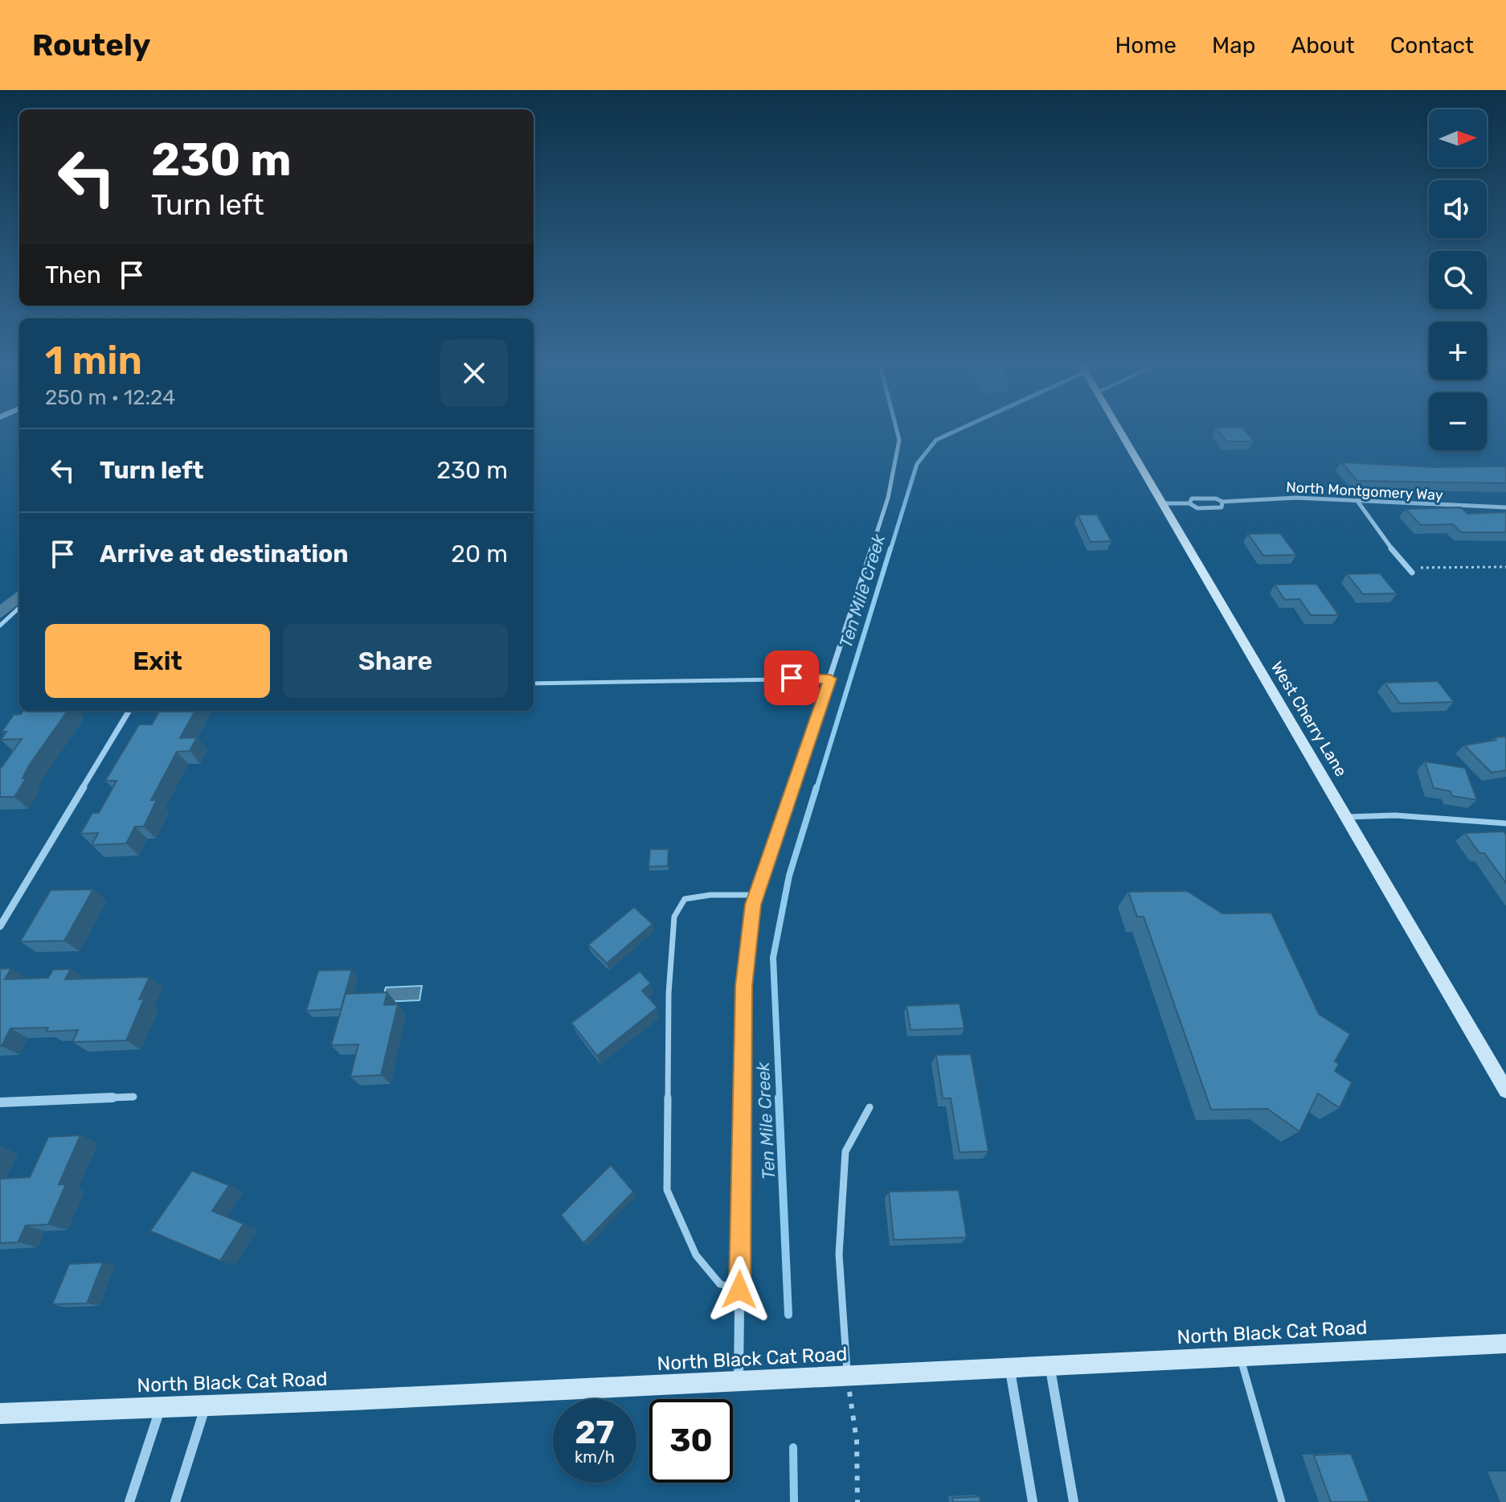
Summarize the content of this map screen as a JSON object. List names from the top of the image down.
{
  "streets": {
    "main road": ["West Cherry Lane", "North Black Cat Road"],
    "street": ["North Montgomery Way"]
  },
  "crossings": [
    ["North Montgomery Way", "West Cherry Lane"]
  ],
  "water": ["Ten Mile Creek"],
  "north": "right",
  "page": {
    "header": "Routely",
    "nav": [
      "Home",
      "Map",
      "About",
      "Contact"
    ],
    "map_buttons": ["+", "−"],
    "turn": ["230 m", "Turn left"],
    "then": "Then",
    "heading": ["1 min", "250 m · 12:24"],
    "list": [
      {
        "name": "Turn left",
        "value": "230 m"
      },
      {
        "name": "Arrive at destination",
        "value": "20 m"
      }
    ],
    "buttons": ["Exit", "Share"],
    "speed": "27 km/h",
    "limit": "30"
  }
}
